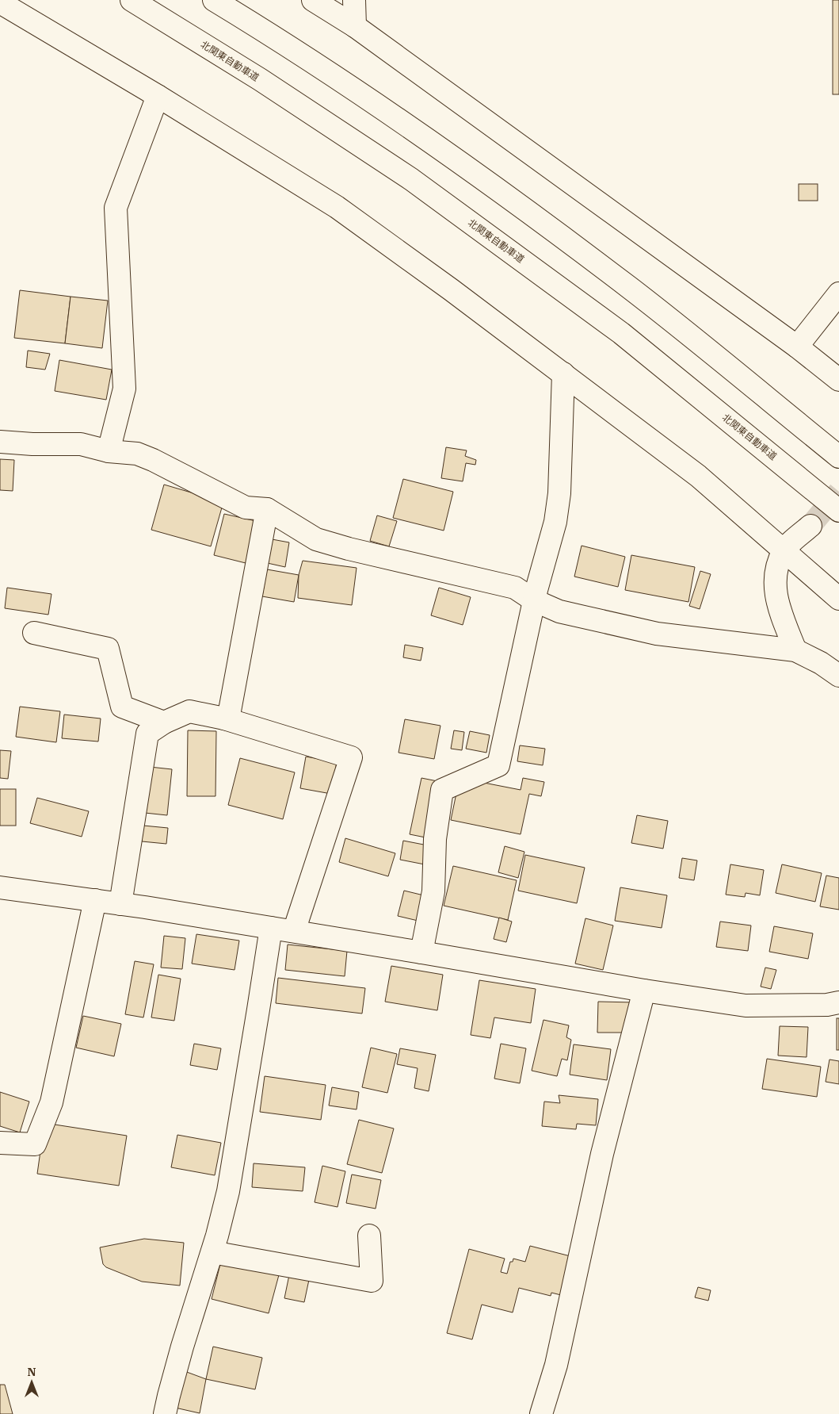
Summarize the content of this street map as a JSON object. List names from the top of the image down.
{
  "streets": {
    "main road": ["北関東自動車道"]
  },
  "north": "top"
}
